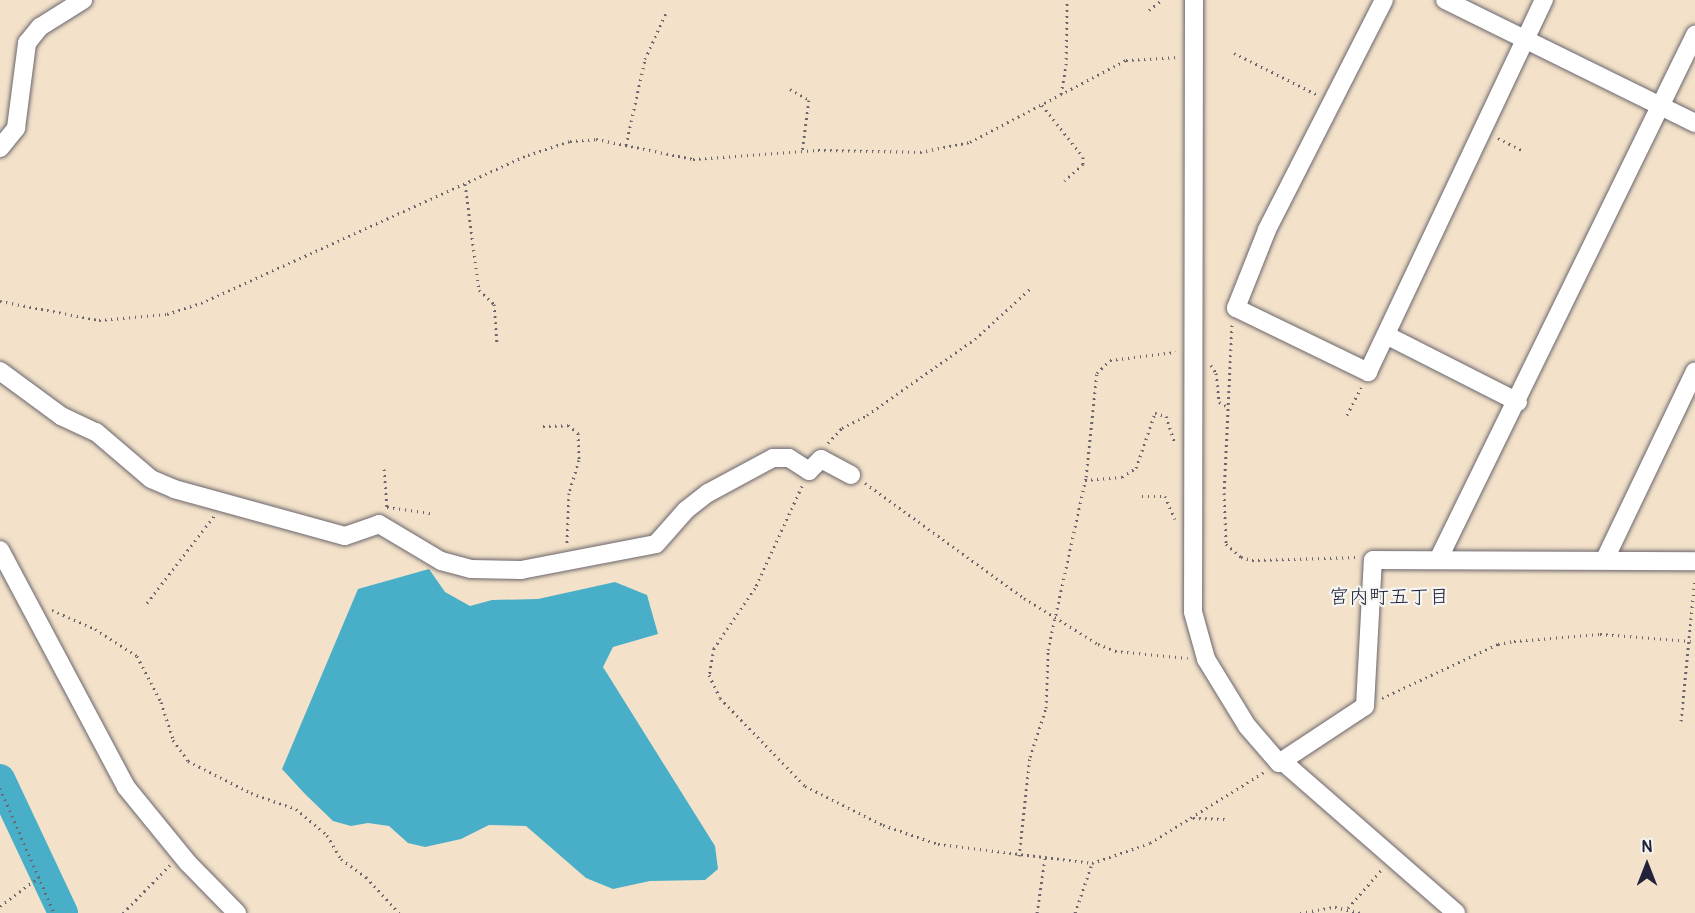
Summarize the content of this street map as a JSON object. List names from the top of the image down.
{
  "districts": ["宮内町五丁目"],
  "north": "top"
}
